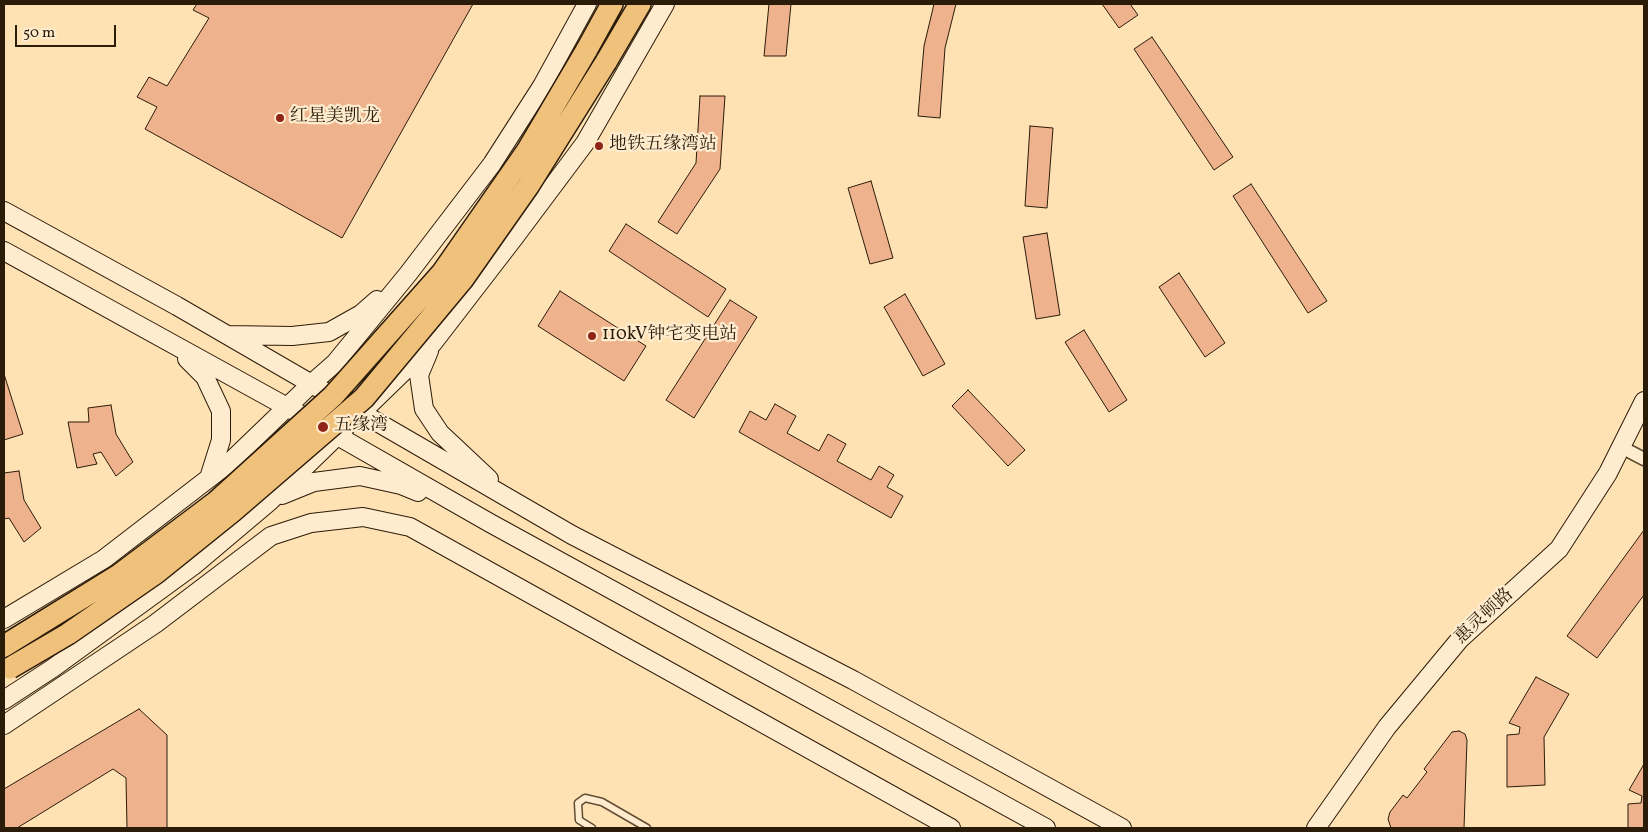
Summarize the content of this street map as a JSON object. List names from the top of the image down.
{
  "streets": {
    "main road": ["惠灵顿路"]
  },
  "places": [
    "红星美凯龙",
    "地铁五缘湾站",
    "110kV钟宅变电站",
    "五缘湾"
  ],
  "scale_bar": "50 m"
}
